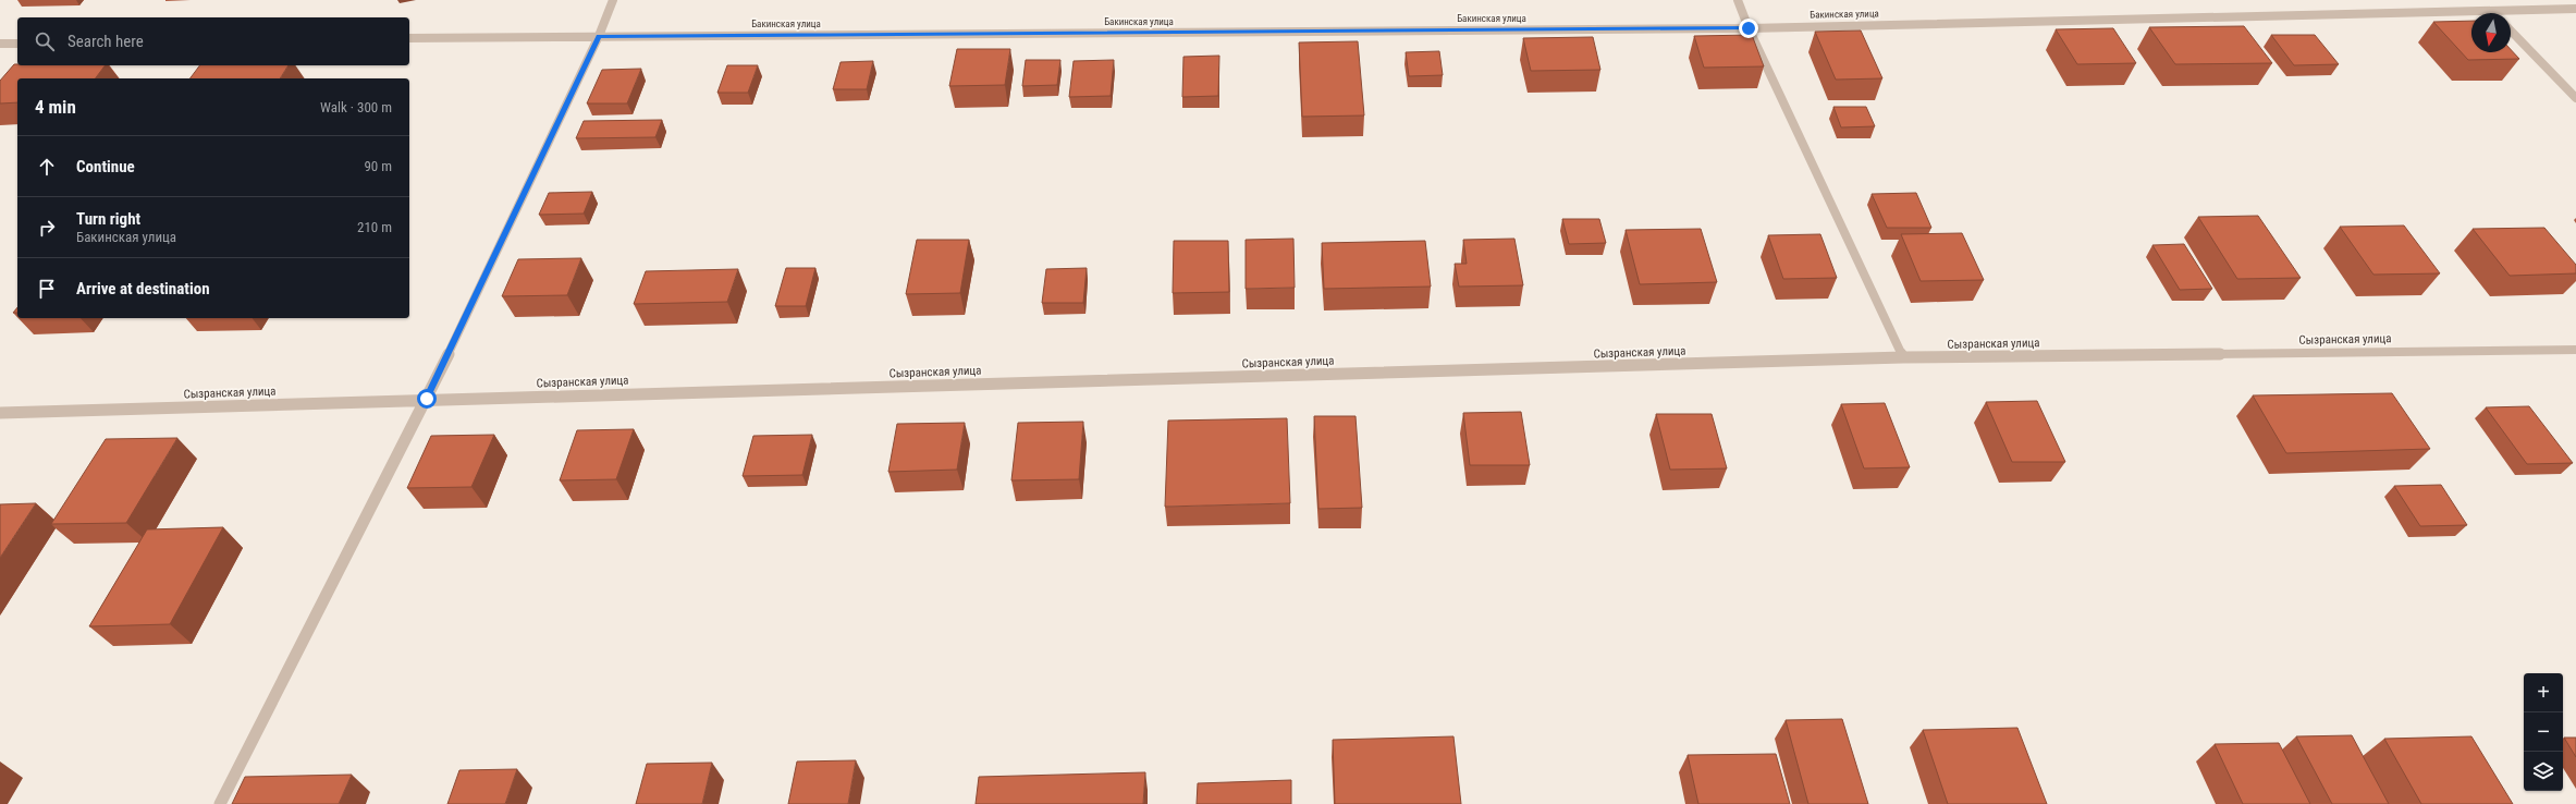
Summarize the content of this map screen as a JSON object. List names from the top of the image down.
{
  "streets": {
    "street": ["Бакинская улица", "Сызранская улица"]
  },
  "north": "bottom",
  "page": {
    "search": "Search here",
    "heading": ["4 min", "Walk · 300 m"],
    "list": [
      ["Continue", "90 m"],
      ["Turn right", "Бакинская улица", "210 m"],
      "Arrive at destination"
    ],
    "map_buttons": ["+", "−"]
  }
}
